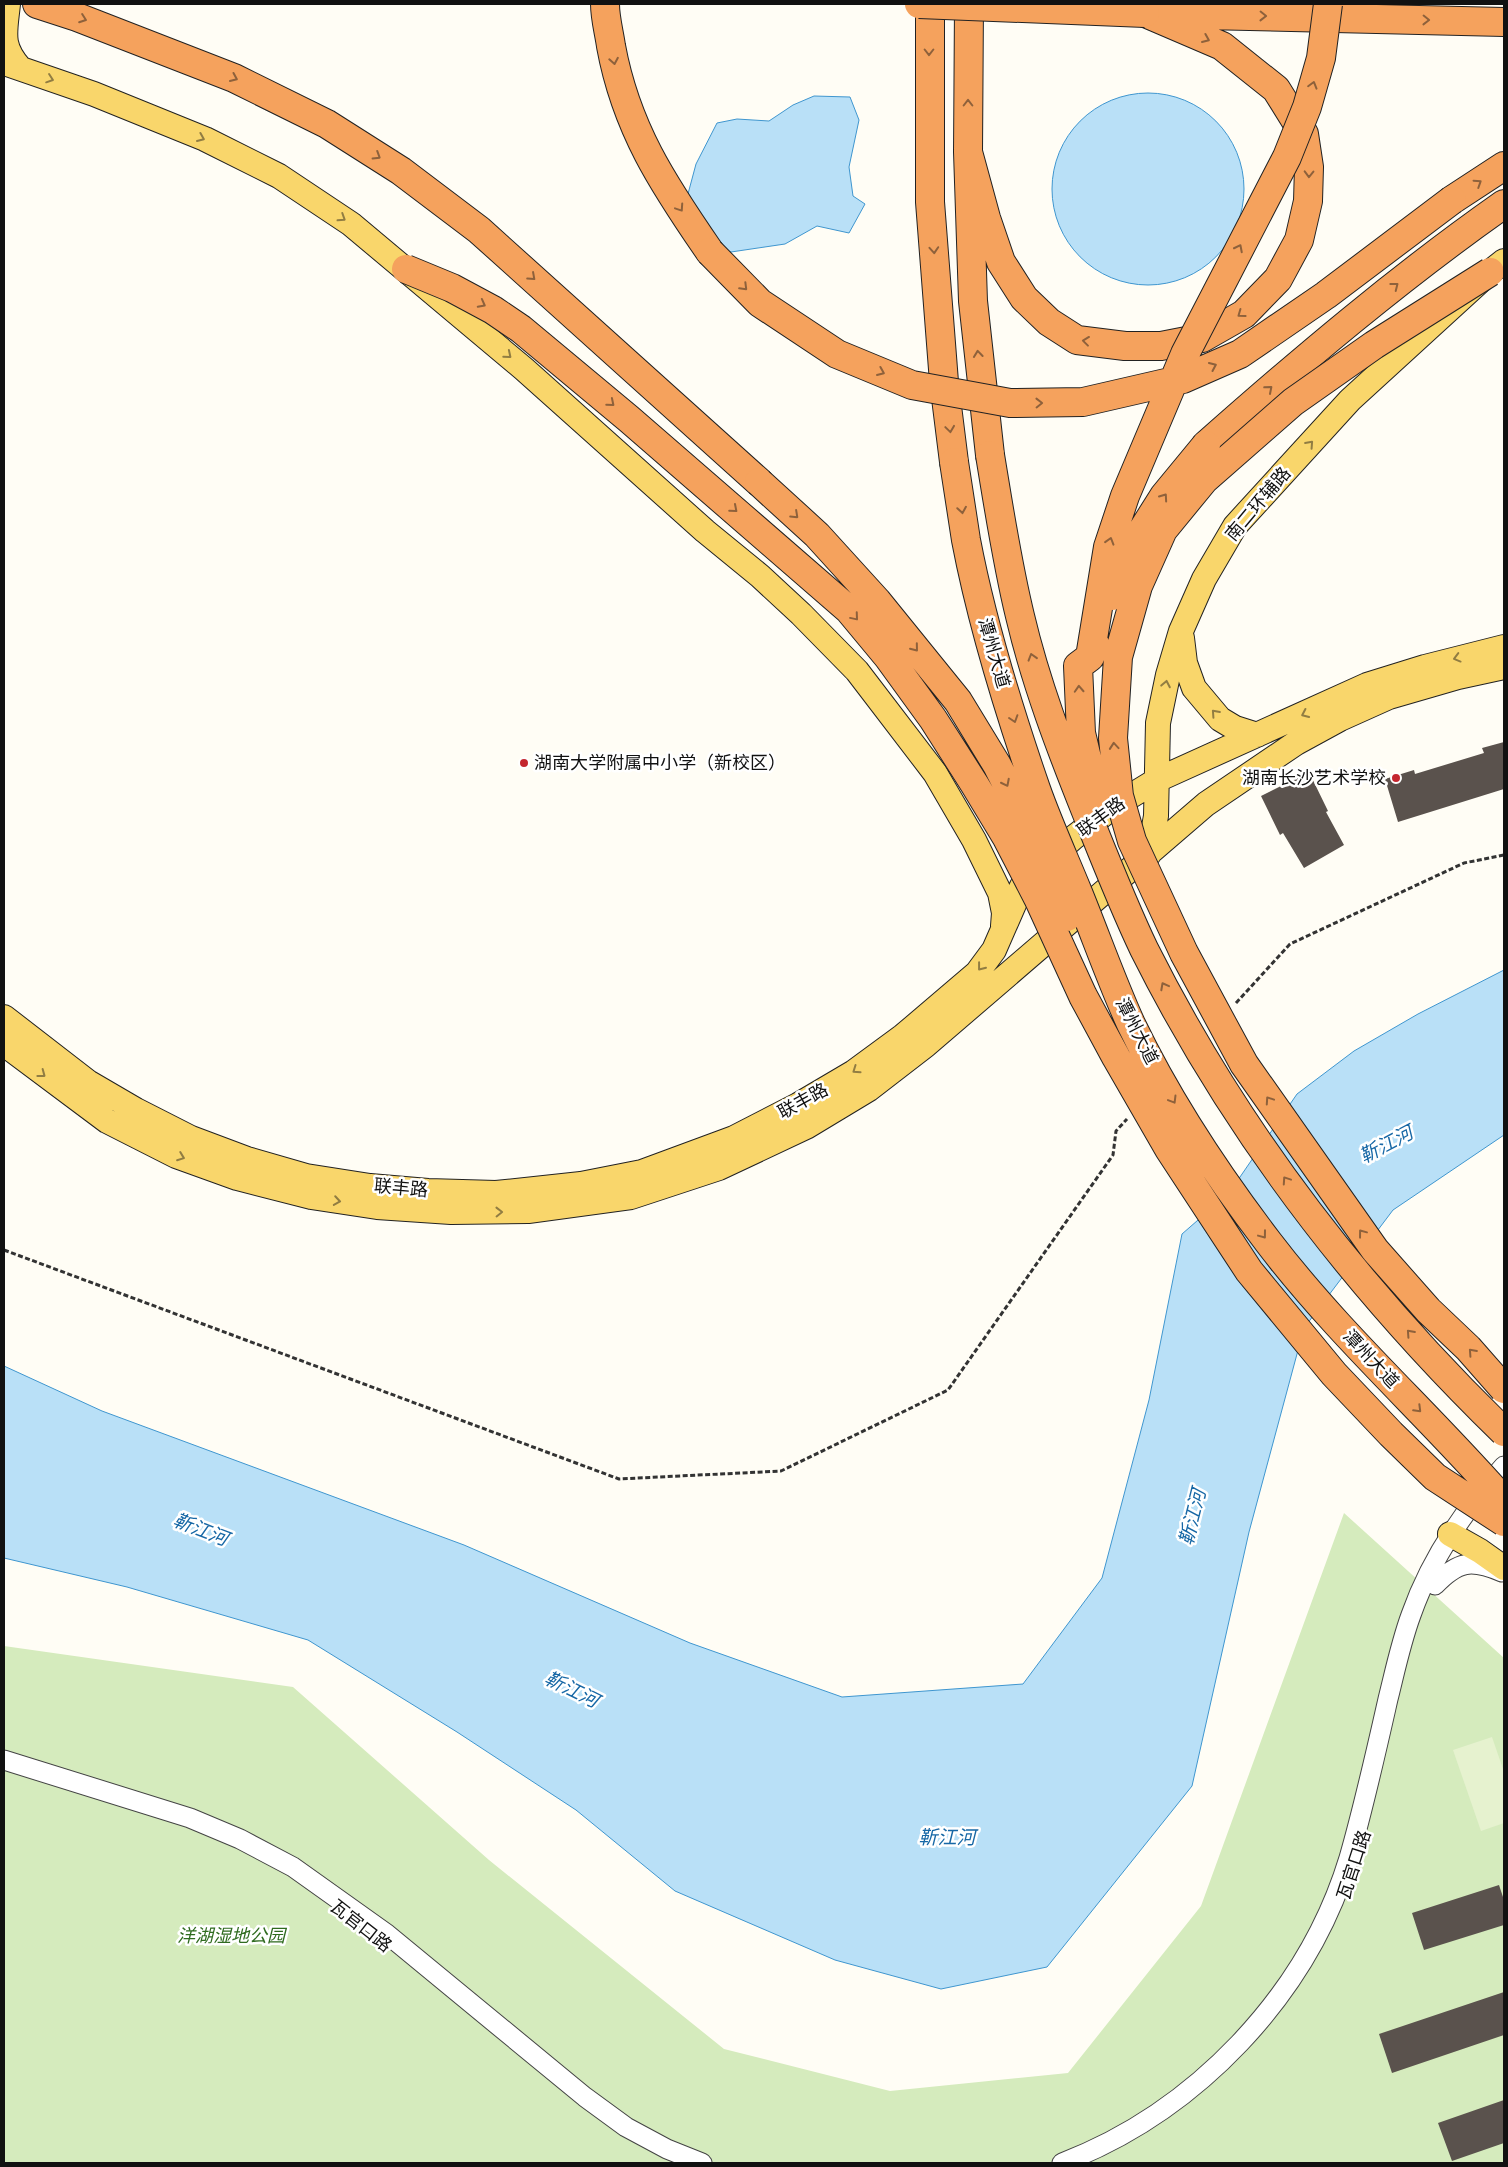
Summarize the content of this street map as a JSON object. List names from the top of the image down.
{
  "streets": {
    "highway": ["潭州大道"],
    "main road": ["南二环辅路", "联丰路"],
    "street": ["瓦官口路"]
  },
  "crossings": [
    ["南二环辅路", "联丰路"]
  ],
  "one_way": ["南二环辅路"],
  "water": ["靳江河"],
  "parks": ["洋湖湿地公园"],
  "places": ["湖南大学附属中小学（新校区）", "湖南长沙艺术学校"]
}
